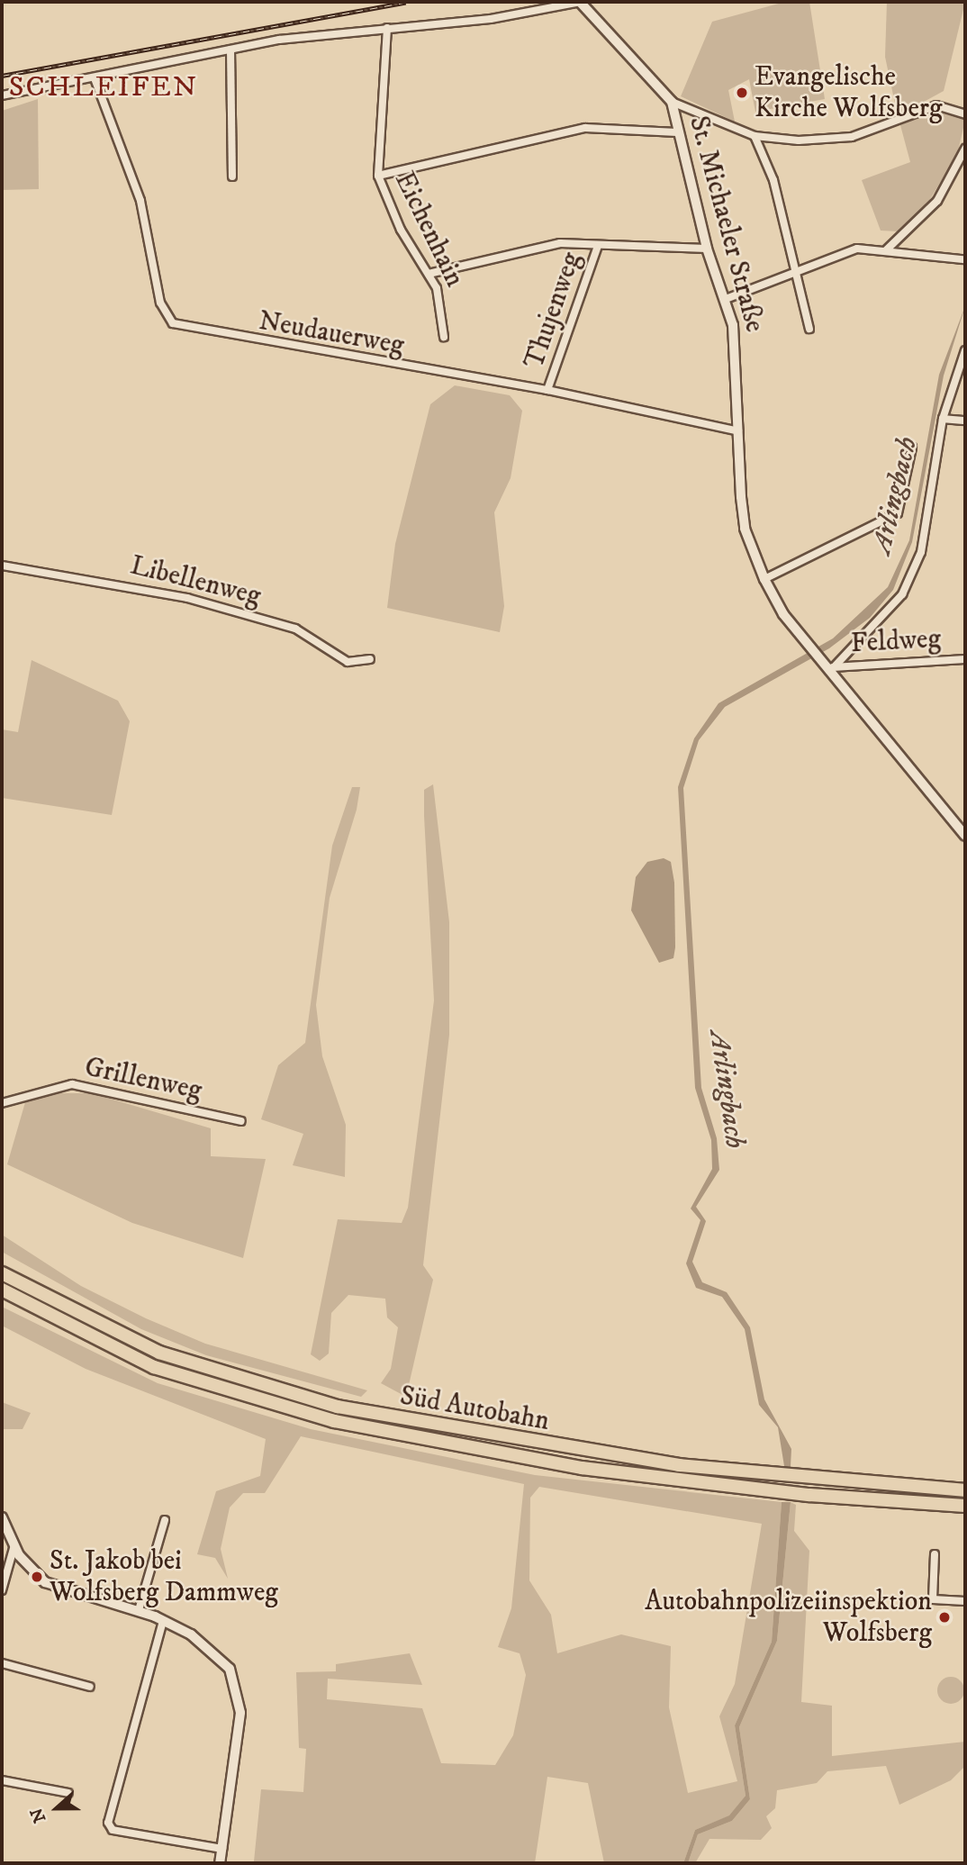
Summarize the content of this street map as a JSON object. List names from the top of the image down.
{
  "streets": {
    "highway": ["Süd Autobahn"],
    "main road": ["St. Michaeler Straße"],
    "street": [
      "Eichenhain",
      "Thujenweg",
      "Neudauerweg",
      "Libellenweg",
      "Feldweg",
      "Grillenweg"
    ]
  },
  "crossings": [
    ["St. Michaeler Straße", "Neudauerweg"],
    ["St. Michaeler Straße", "Feldweg"],
    ["Thujenweg", "Neudauerweg"]
  ],
  "districts": ["SCHLEIFEN"],
  "water": ["Arlingbach"],
  "places": ["Evangelische Kirche Wolfsberg", "St. Jakob bei Wolfsberg Dammweg", "Autobahnpolizeiinspektion Wolfsberg"],
  "north": "left"
}
